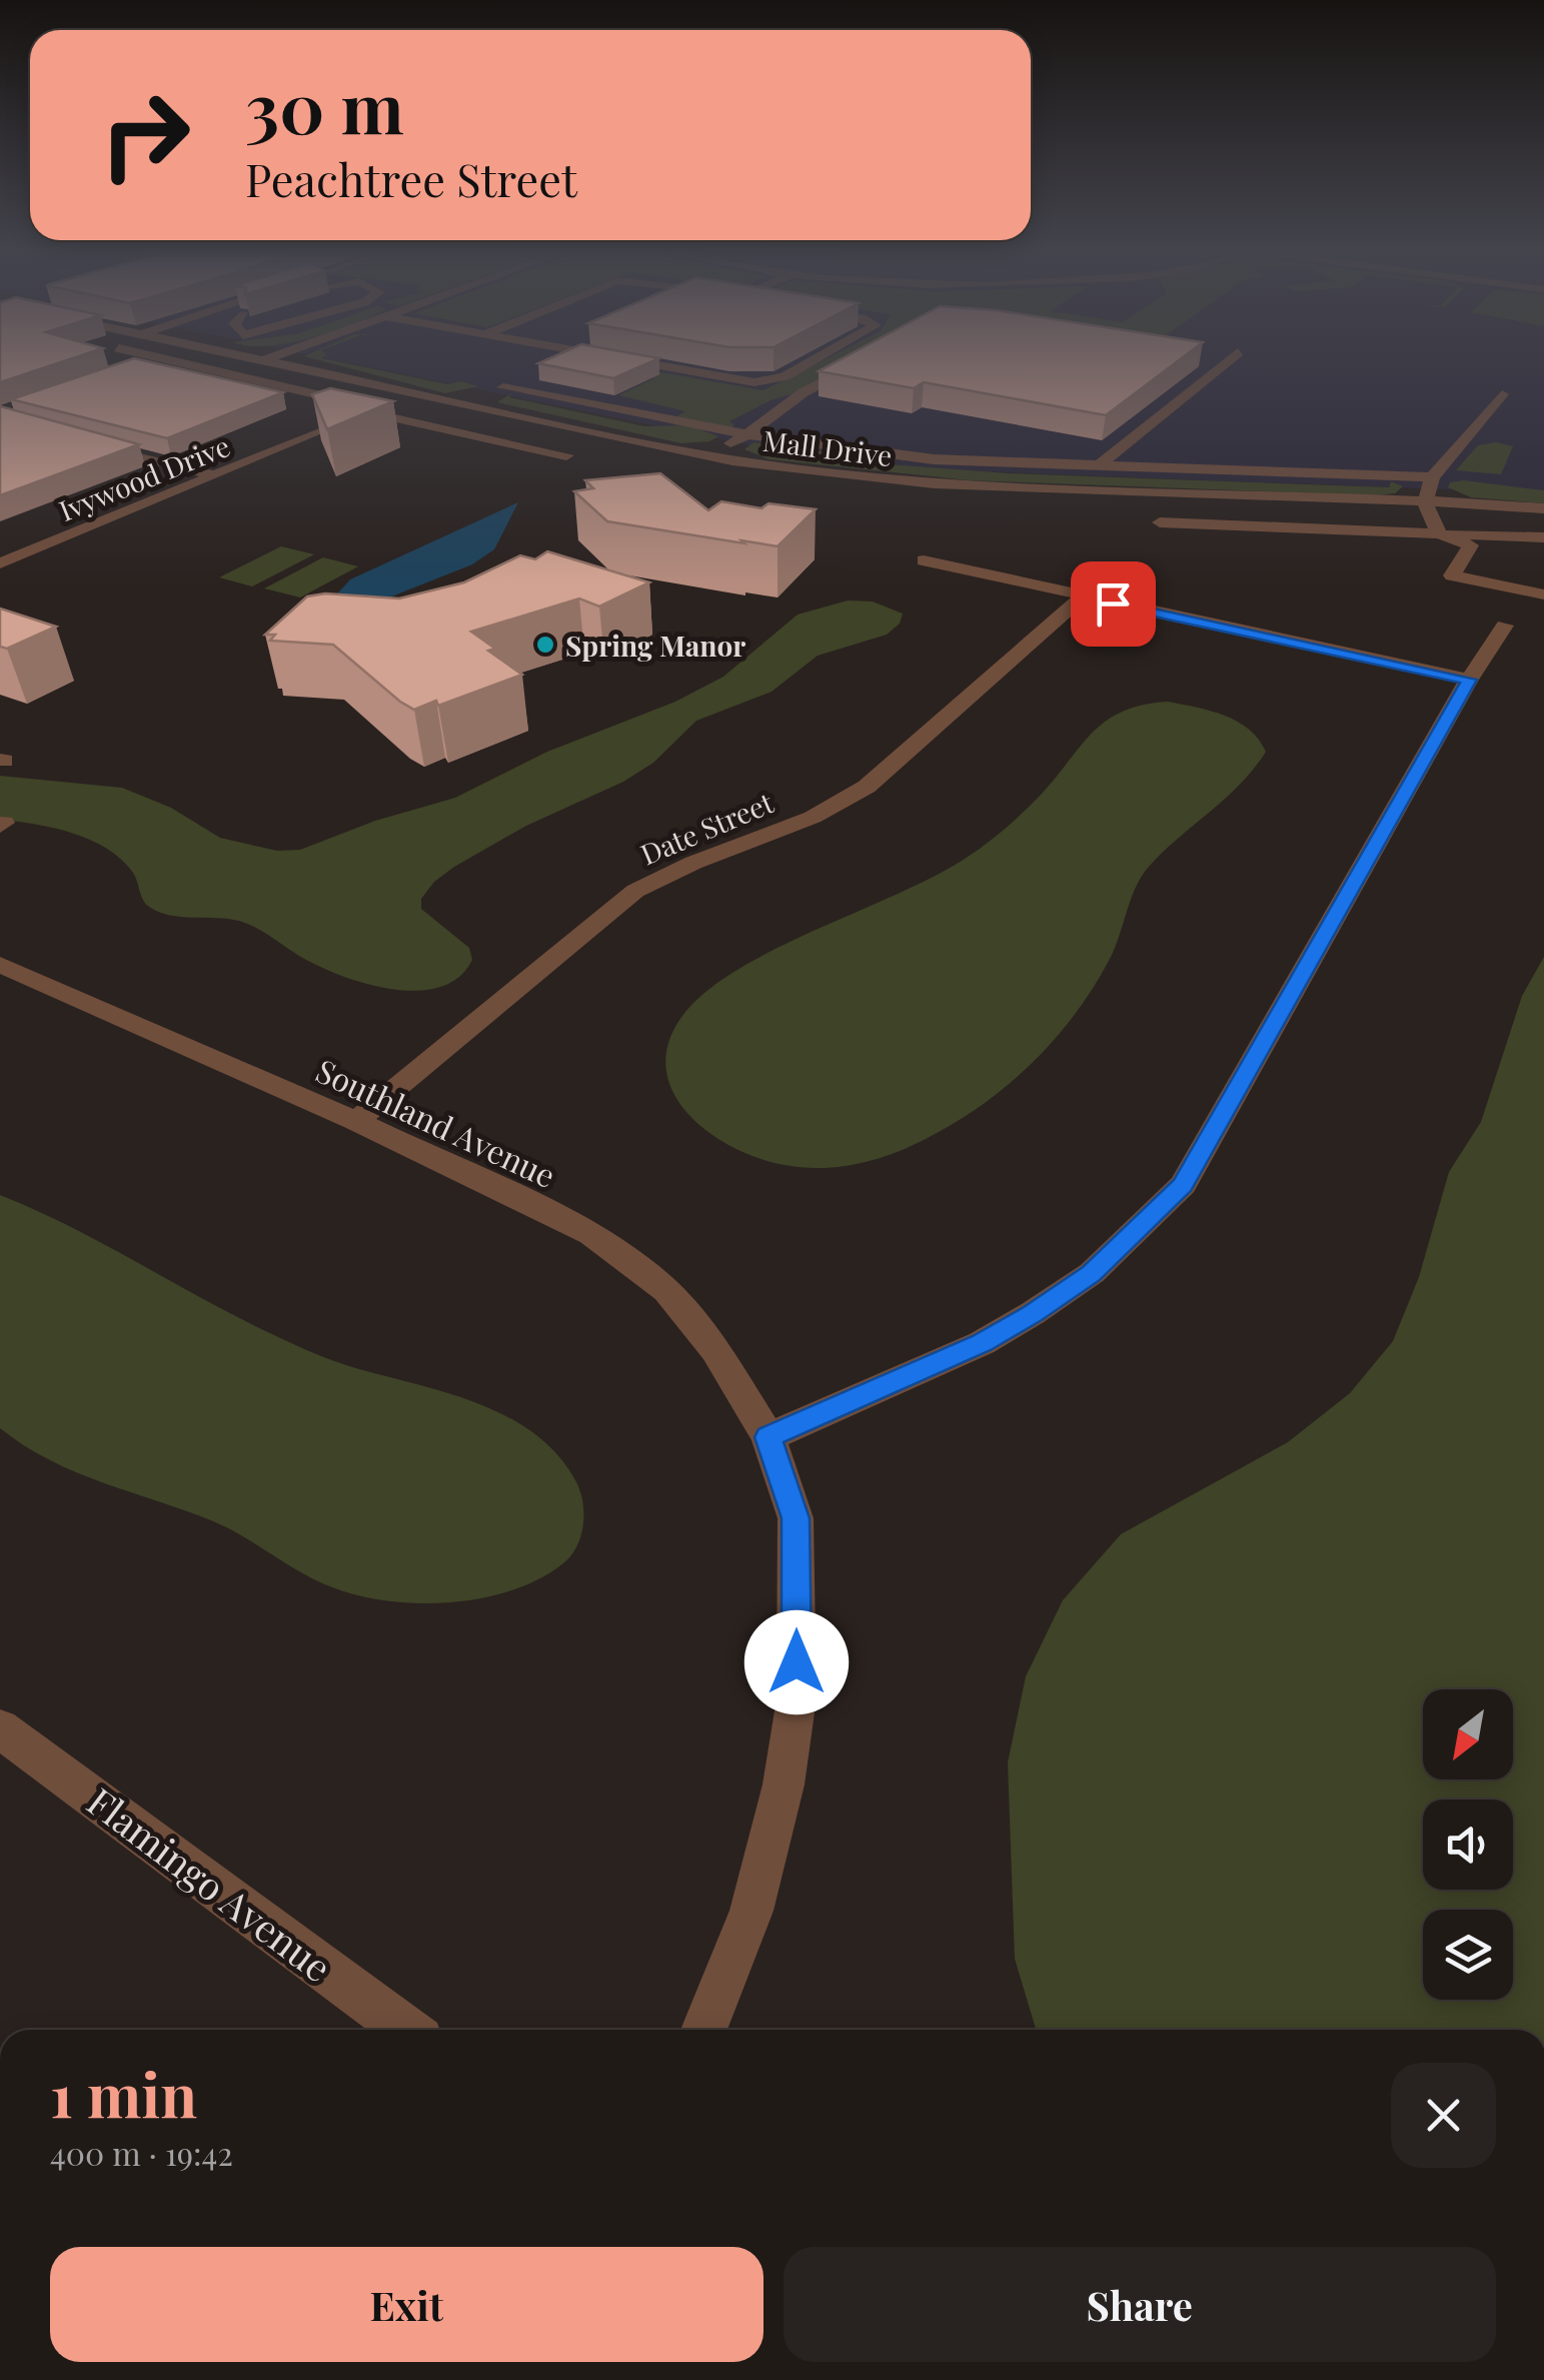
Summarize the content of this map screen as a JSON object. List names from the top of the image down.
{
  "streets": {
    "street": [
      "Mall Drive",
      "Ivywood Drive",
      "Date Street",
      "Southland Avenue",
      "Flamingo Avenue"
    ]
  },
  "crossings": [
    ["Mall Drive", "Ivywood Drive"],
    ["Date Street", "Southland Avenue"]
  ],
  "places": ["Spring Manor"],
  "north": "bottom left",
  "page": {
    "turn": ["30 m", "Peachtree Street"],
    "heading": ["1 min", "400 m · 19:42"],
    "buttons": ["Exit", "Share"]
  }
}
